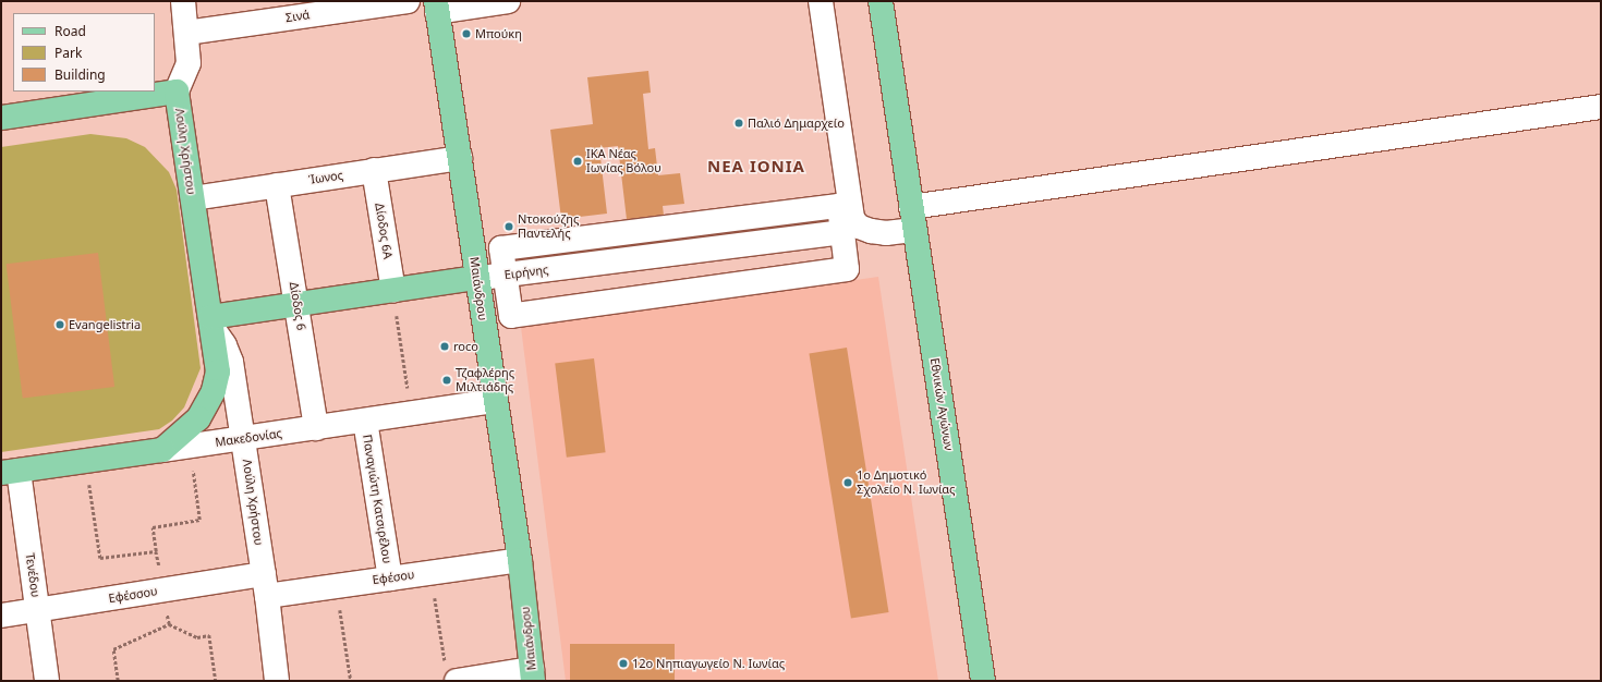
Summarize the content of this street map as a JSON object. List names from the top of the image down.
{
  "streets": {
    "main road": [
      "Λούλη Χρήστου",
      "Ειρήνης",
      "Μαιάνδρου",
      "Εθνικών Αγώνων",
      "Μακεδονίας"
    ],
    "street": [
      "Σινά",
      "Ίωνος",
      "Δίοδος 6Α",
      "Δίοδος 6",
      "Παναγιώτη Κατσιρέλου",
      "Τενέδου",
      "Εφέσου",
      "Εφέσσου"
    ]
  },
  "crossings": [
    ["Σινά", "Λούλη Χρήστου"],
    ["Λούλη Χρήστου", "Ίωνος"],
    ["Λούλη Χρήστου", "Ειρήνης"],
    ["Λούλη Χρήστου", "Μακεδονίας"],
    ["Λούλη Χρήστου", "Εφέσου"],
    ["Λούλη Χρήστου", "Εφέσσου"],
    ["Ίωνος", "Δίοδος 6Α"],
    ["Ίωνος", "Μαιάνδρου"],
    ["Ίωνος", "Δίοδος 6"],
    ["Δίοδος 6Α", "Ειρήνης"],
    ["Ειρήνης", "Μαιάνδρου"],
    ["Ειρήνης", "Δίοδος 6"],
    ["Μαιάνδρου", "Μακεδονίας"],
    ["Μαιάνδρου", "Εφέσου"],
    ["Δίοδος 6", "Μακεδονίας"],
    ["Μακεδονίας", "Παναγιώτη Κατσιρέλου"],
    ["Μακεδονίας", "Τενέδου"],
    ["Παναγιώτη Κατσιρέλου", "Εφέσου"],
    ["Τενέδου", "Εφέσσου"],
    ["Εφέσου", "Εφέσσου"]
  ],
  "districts": ["NEA IONIA"],
  "places": [
    "Μπούκη",
    "Παλιό Δημαρχείο",
    "ΙΚΑ Νέας Ιωνίας Βόλου",
    "Ντοκούζης Παντελής",
    "Evangelistria",
    "roco",
    "Τζαφλέρης Μιλτιάδης",
    "1ο Δημοτικό Σχολείο Ν. Ιωνίας",
    "12ο Νηπιαγωγείο Ν. Ιωνίας"
  ],
  "legend": ["Road", "Park", "Building"]
}
